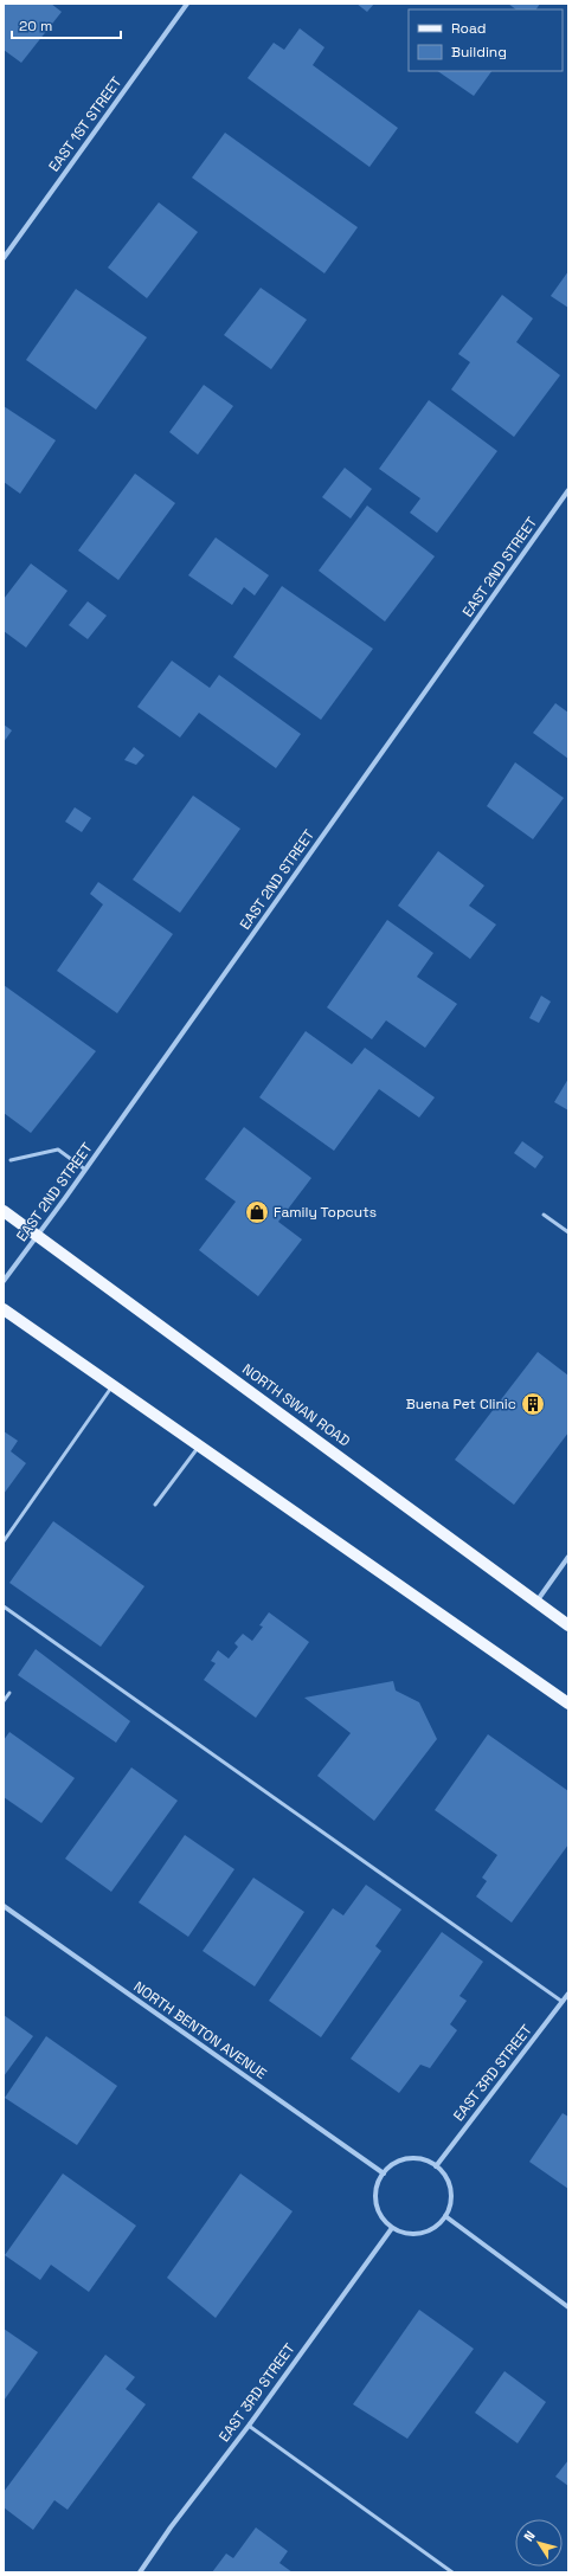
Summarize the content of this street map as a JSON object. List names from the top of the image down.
{
  "streets": {
    "main road": ["NORTH SWAN ROAD"],
    "street": [
      "EAST 1ST STREET",
      "EAST 2ND STREET",
      "NORTH BENTON AVENUE",
      "EAST 3RD STREET"
    ]
  },
  "crossings": [
    ["EAST 2ND STREET", "NORTH SWAN ROAD"],
    ["NORTH BENTON AVENUE", "EAST 3RD STREET"]
  ],
  "places": {
    "shop": ["Family Topcuts"],
    "building": ["Buena Pet Clinic"]
  },
  "legend": ["Road", "Building"],
  "scale_bar": "20 m",
  "north": "top left"
}
